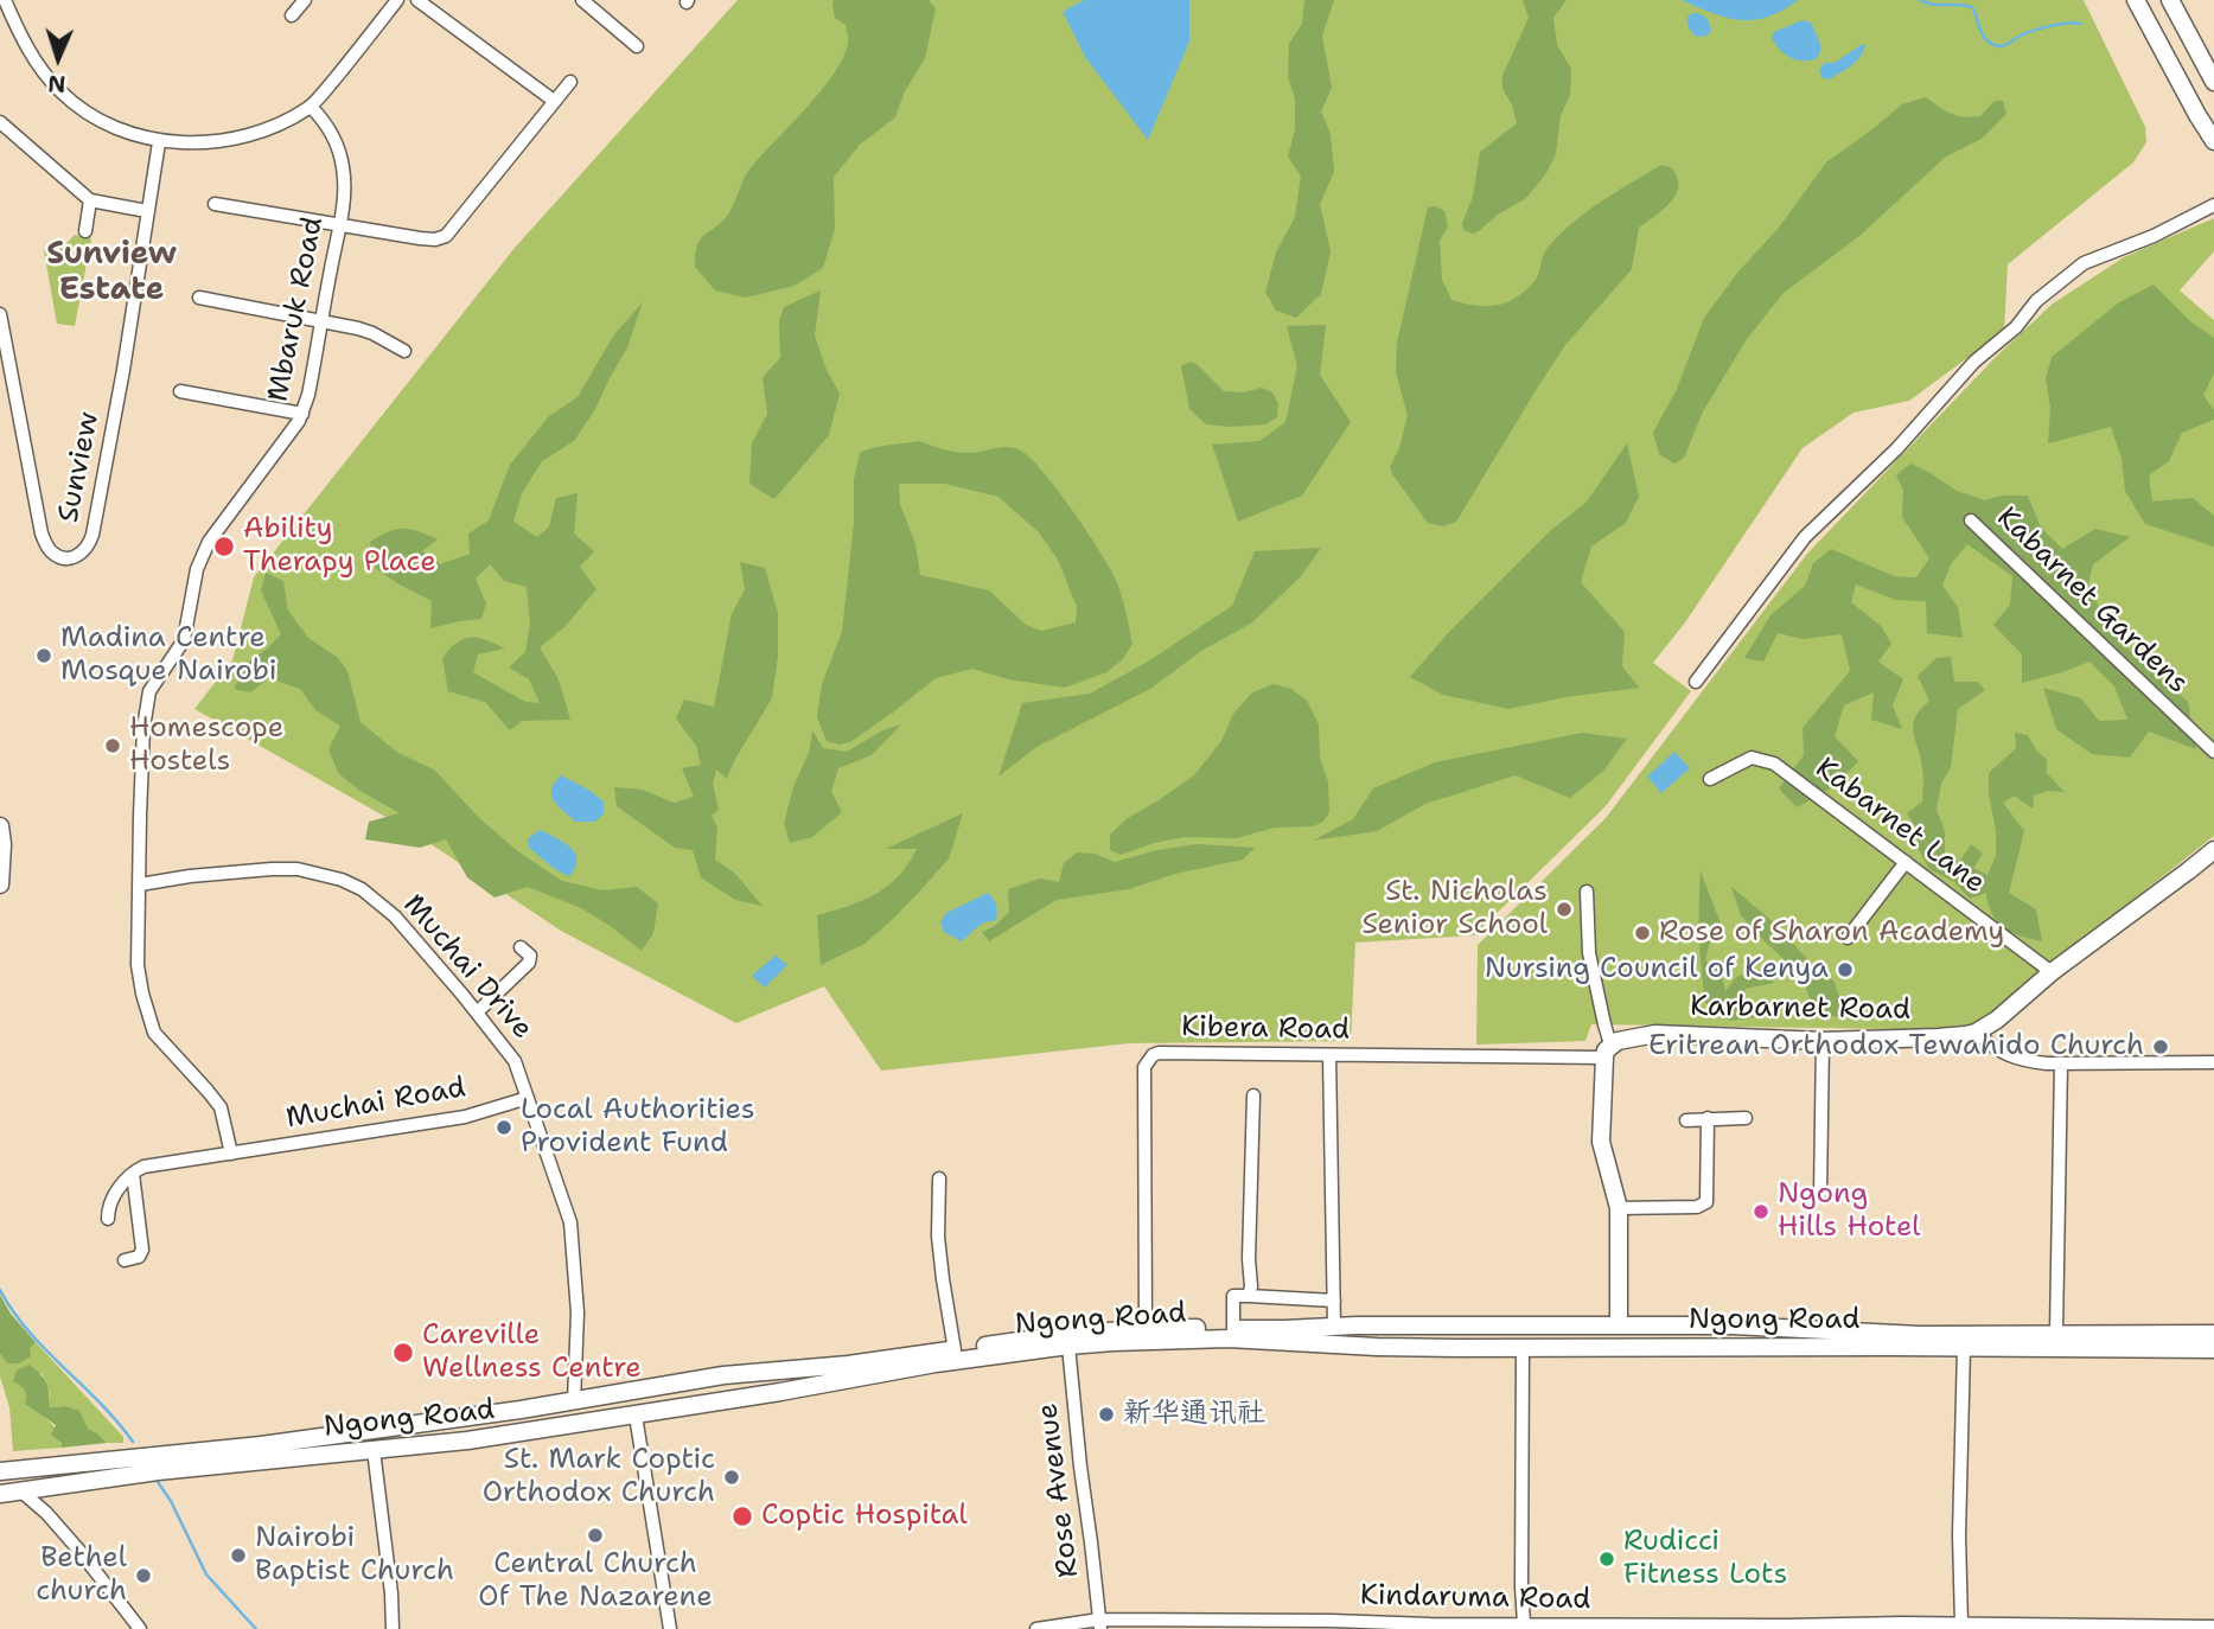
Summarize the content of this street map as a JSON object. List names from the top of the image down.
{
  "streets": {
    "main road": ["Karbarnet Road", "Ngong Road"],
    "street": [
      "Mbaruk Road",
      "Sunview",
      "Kabarnet Gardens",
      "Kabarnet Lane",
      "Muchai Drive",
      "Kibera Road",
      "Muchai Road",
      "Rose Avenue",
      "Kindaruma Road"
    ]
  },
  "crossings": [
    ["Mbaruk Road", "Muchai Drive"],
    ["Kabarnet Lane", "Karbarnet Road"],
    ["Muchai Drive", "Muchai Road"],
    ["Muchai Drive", "Ngong Road"],
    ["Karbarnet Road", "Kibera Road"],
    ["Kibera Road", "Ngong Road"],
    ["Ngong Road", "Rose Avenue"],
    ["Rose Avenue", "Kindaruma Road"]
  ],
  "districts": ["Sunview Estate"],
  "places": [
    "Ability Therapy Place",
    "Madina Centre Mosque Nairobi",
    "Homescope Hostels",
    "St. Nicholas Senior School",
    "Rose of Sharon Academy",
    "Nursing Council of Kenya",
    "Eritrean Orthodox Tewahido Church",
    "Local Authorities Provident Fund",
    "Ngong Hills Hotel",
    "Careville Wellness Centre",
    "新华通讯社",
    "St. Mark Coptic Orthodox Church",
    "Coptic Hospital",
    "Central Church Of The Nazarene",
    "Nairobi Baptist Church",
    "Rudicci Fitness Lots",
    "Bethel church"
  ],
  "north": "bottom"
}
